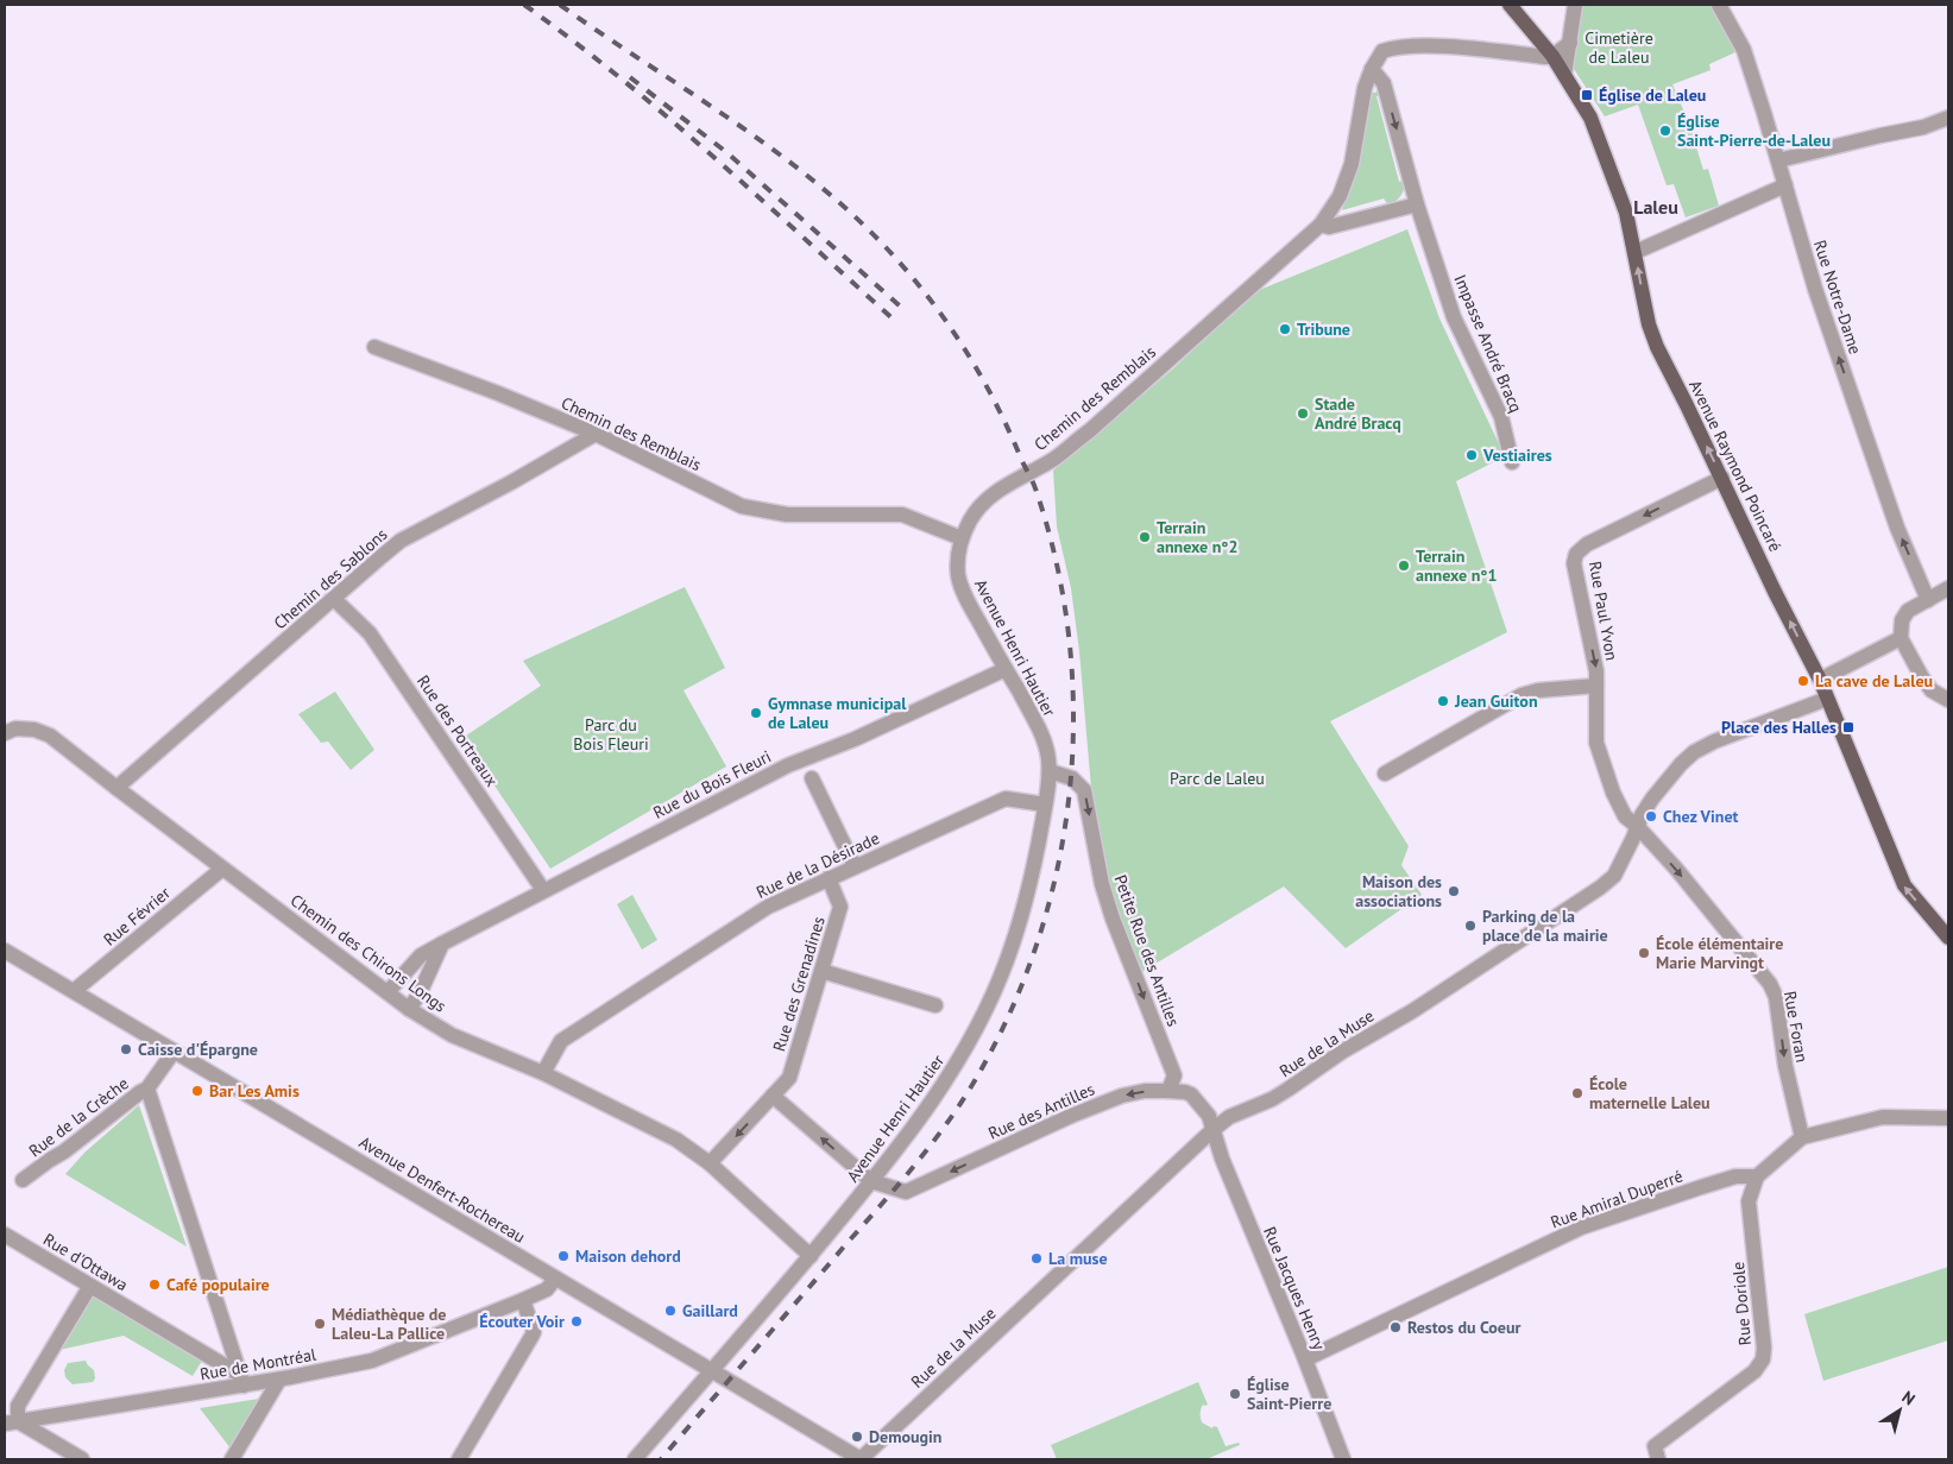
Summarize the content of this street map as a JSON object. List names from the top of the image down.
{
  "streets": {
    "main road": ["Avenue Raymond Poincaré"],
    "street": [
      "Rue Notre-Dame",
      "Impasse André Bracq",
      "Chemin des Remblais",
      "Chemin des Sablons",
      "Rue Paul Yvon",
      "Avenue Henri Hautier",
      "Rue des Portreaux",
      "Rue du Bois Fleuri",
      "Rue de la Désirade",
      "Rue Février",
      "Petite Rue des Antilles",
      "Chemin des Chirons Longs",
      "Rue des Grenadines",
      "Rue Foran",
      "Rue de la Muse",
      "Rue des Antilles",
      "Rue de la Crèche",
      "Avenue Denfert-Rochereau",
      "Rue Amiral Duperré",
      "Rue d'Ottawa",
      "Rue Jacques Henry",
      "Rue Doriole",
      "Rue de Montréal"
    ]
  },
  "crossings": [
    ["Impasse André Bracq", "Chemin des Remblais"],
    ["Chemin des Remblais", "Avenue Raymond Poincaré"],
    ["Chemin des Remblais", "Chemin des Sablons"],
    ["Chemin des Remblais", "Avenue Henri Hautier"],
    ["Avenue Raymond Poincaré", "Rue Paul Yvon"],
    ["Avenue Raymond Poincaré", "Rue de la Muse"],
    ["Chemin des Sablons", "Rue des Portreaux"],
    ["Chemin des Sablons", "Chemin des Chirons Longs"],
    ["Rue Paul Yvon", "Rue Foran"],
    ["Rue Paul Yvon", "Rue de la Muse"],
    ["Avenue Henri Hautier", "Rue du Bois Fleuri"],
    ["Avenue Henri Hautier", "Rue de la Désirade"],
    ["Avenue Henri Hautier", "Petite Rue des Antilles"],
    ["Avenue Henri Hautier", "Chemin des Chirons Longs"],
    ["Avenue Henri Hautier", "Rue des Antilles"],
    ["Avenue Henri Hautier", "Avenue Denfert-Rochereau"],
    ["Rue des Portreaux", "Rue du Bois Fleuri"],
    ["Rue du Bois Fleuri", "Chemin des Chirons Longs"],
    ["Rue de la Désirade", "Chemin des Chirons Longs"],
    ["Rue de la Désirade", "Rue des Grenadines"],
    ["Rue Février", "Chemin des Chirons Longs"],
    ["Rue Février", "Avenue Denfert-Rochereau"],
    ["Petite Rue des Antilles", "Rue des Antilles"],
    ["Chemin des Chirons Longs", "Rue des Grenadines"],
    ["Rue Foran", "Rue de la Muse"],
    ["Rue de la Muse", "Rue des Antilles"],
    ["Rue de la Muse", "Avenue Denfert-Rochereau"],
    ["Rue de la Muse", "Rue Jacques Henry"],
    ["Rue des Antilles", "Rue Jacques Henry"],
    ["Rue de la Crèche", "Avenue Denfert-Rochereau"],
    ["Avenue Denfert-Rochereau", "Rue de Montréal"],
    ["Rue Amiral Duperré", "Rue Jacques Henry"],
    ["Rue Amiral Duperré", "Rue Doriole"],
    ["Rue d'Ottawa", "Rue de Montréal"]
  ],
  "one_way": [
    "Rue Notre-Dame",
    "Avenue Raymond Poincaré",
    "Rue Paul Yvon",
    "Petite Rue des Antilles",
    "Rue Foran",
    "Rue des Antilles"
  ],
  "districts": ["Laleu"],
  "parks": ["Cimetière de Laleu", "Parc du Bois Fleuri", "Parc de Laleu"],
  "places": {
    "transit": ["Église de Laleu", "Place des Halles"],
    "other": [
      "Église Saint-Pierre-de-Laleu",
      "Tribune",
      "Stade André Bracq",
      "Vestiaires",
      "Terrain annexe n°2",
      "Terrain annexe n°1",
      "La cave de Laleu",
      "Jean Guiton",
      "Gymnase municipal de Laleu",
      "Chez Vinet",
      "Maison des associations",
      "Parking de la place de la mairie",
      "École élémentaire Marie Marvingt",
      "Caisse d'Épargne",
      "Bar Les Amis",
      "École maternelle Laleu",
      "Maison dehord",
      "La muse",
      "Café populaire",
      "Gaillard",
      "Écouter Voir",
      "Médiathèque de Laleu-La Pallice",
      "Restos du Coeur",
      "Église Saint-Pierre",
      "Demougin"
    ]
  },
  "north": "top right"
}
